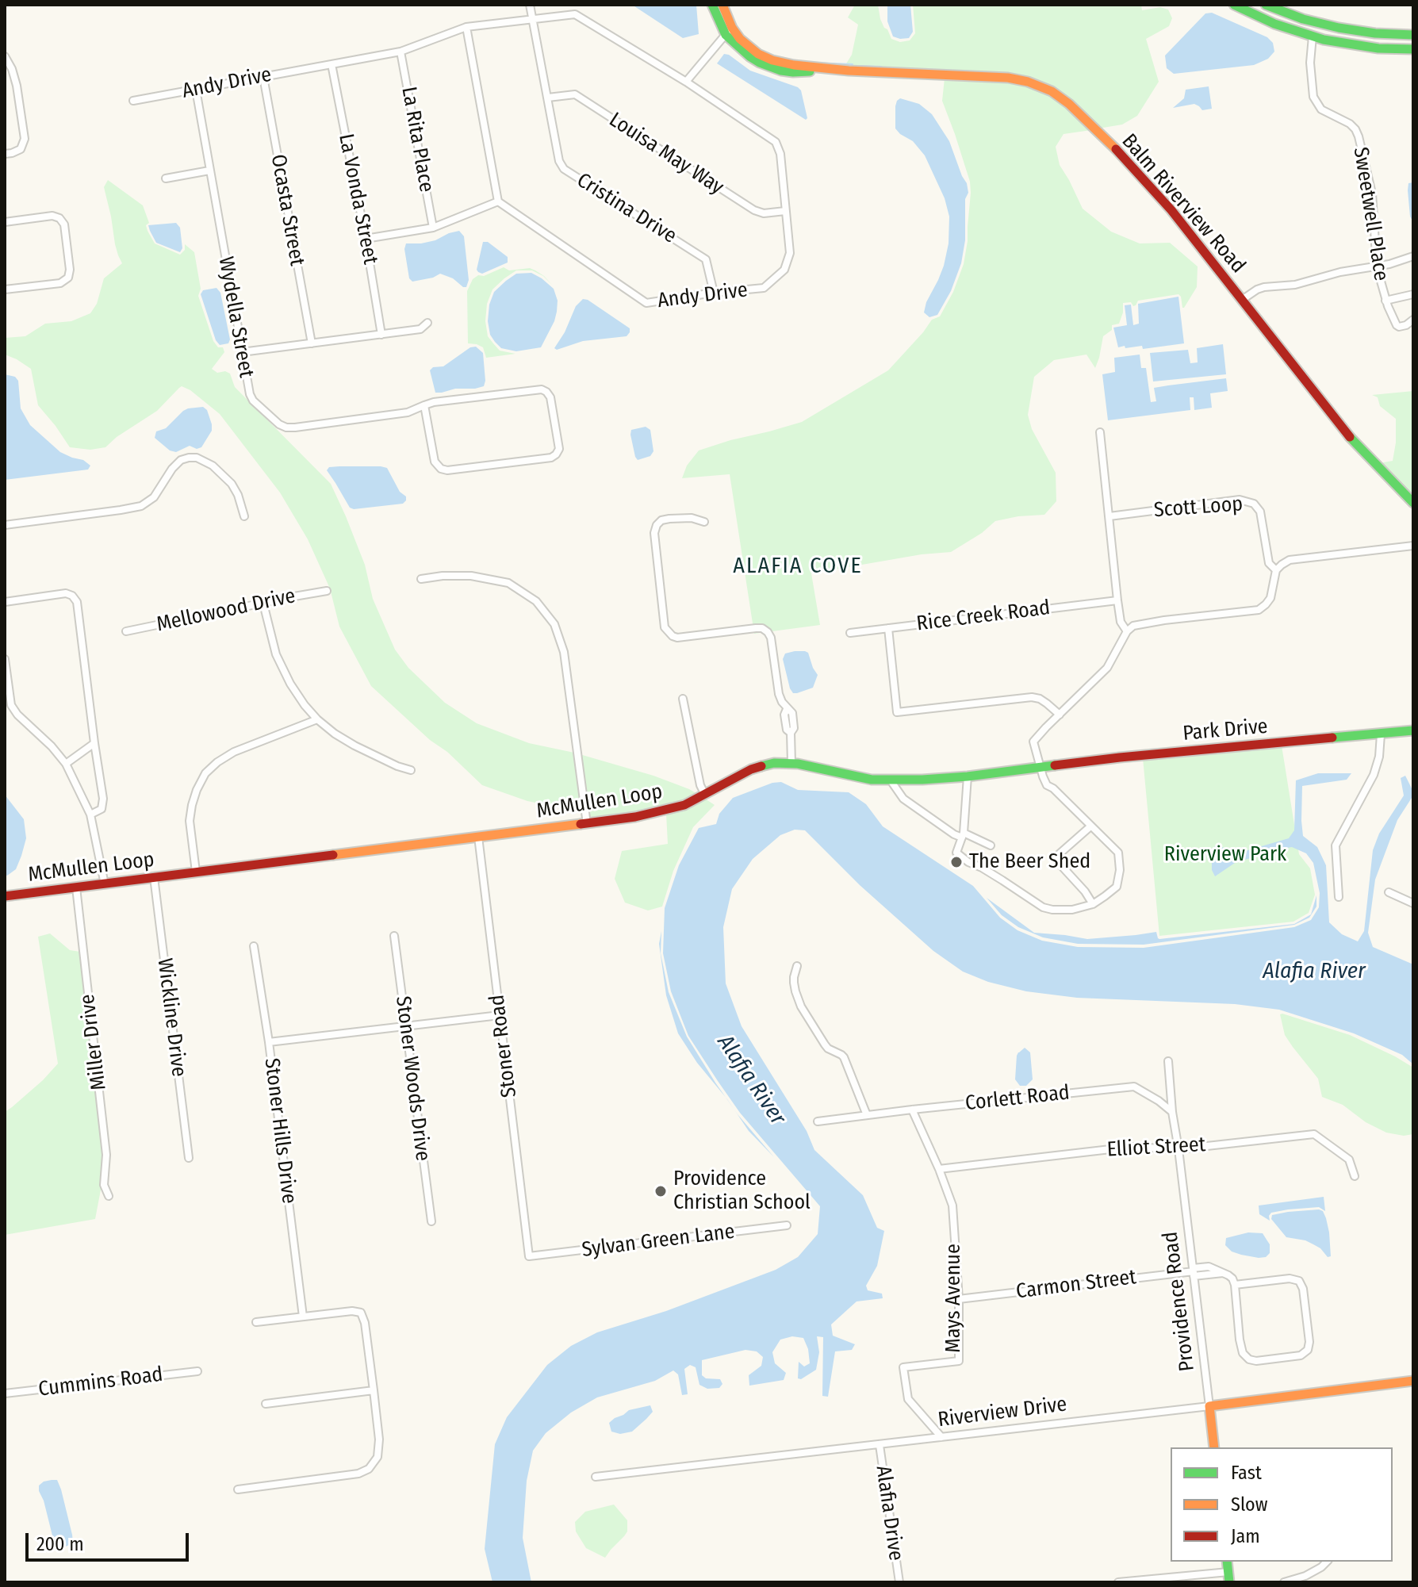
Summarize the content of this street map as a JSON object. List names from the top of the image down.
{
  "streets": {
    "street": [
      "Andy Drive",
      "La Rita Place",
      "Louisa May Way",
      "La Vonda Street",
      "Balm Riverview Road",
      "Cristina Drive",
      "Ocasta Street",
      "Sweetwell Place",
      "Wydella Street",
      "Scott Loop",
      "Mellowood Drive",
      "Rice Creek Road",
      "Park Drive",
      "McMullen Loop",
      "Wickline Drive",
      "Miller Drive",
      "Stoner Road",
      "Stoner Woods Drive",
      "Corlett Road",
      "Stoner Hills Drive",
      "Elliot Street",
      "Sylvan Green Lane",
      "Carmon Street",
      "Mays Avenue",
      "Providence Road",
      "Cummins Road",
      "Riverview Drive",
      "Alafia Drive"
    ]
  },
  "crossings": [
    ["Andy Drive", "La Rita Place"],
    ["Andy Drive", "Louisa May Way"],
    ["Andy Drive", "La Vonda Street"],
    ["Andy Drive", "Cristina Drive"],
    ["Andy Drive", "Ocasta Street"],
    ["Andy Drive", "Wydella Street"],
    ["Louisa May Way", "Cristina Drive"],
    ["Park Drive", "McMullen Loop"],
    ["McMullen Loop", "Wickline Drive"],
    ["McMullen Loop", "Miller Drive"],
    ["McMullen Loop", "Stoner Road"],
    ["Stoner Road", "Sylvan Green Lane"],
    ["Corlett Road", "Mays Avenue"],
    ["Elliot Street", "Mays Avenue"],
    ["Elliot Street", "Providence Road"],
    ["Carmon Street", "Mays Avenue"],
    ["Carmon Street", "Providence Road"],
    ["Mays Avenue", "Riverview Drive"],
    ["Providence Road", "Riverview Drive"],
    ["Riverview Drive", "Alafia Drive"]
  ],
  "districts": ["ALAFIA COVE"],
  "water": ["Alafia River"],
  "parks": ["Riverview Park"],
  "places": ["The Beer Shed", "Providence Christian School"],
  "legend": ["Fast", "Slow", "Jam"],
  "scale_bar": "200 m"
}
